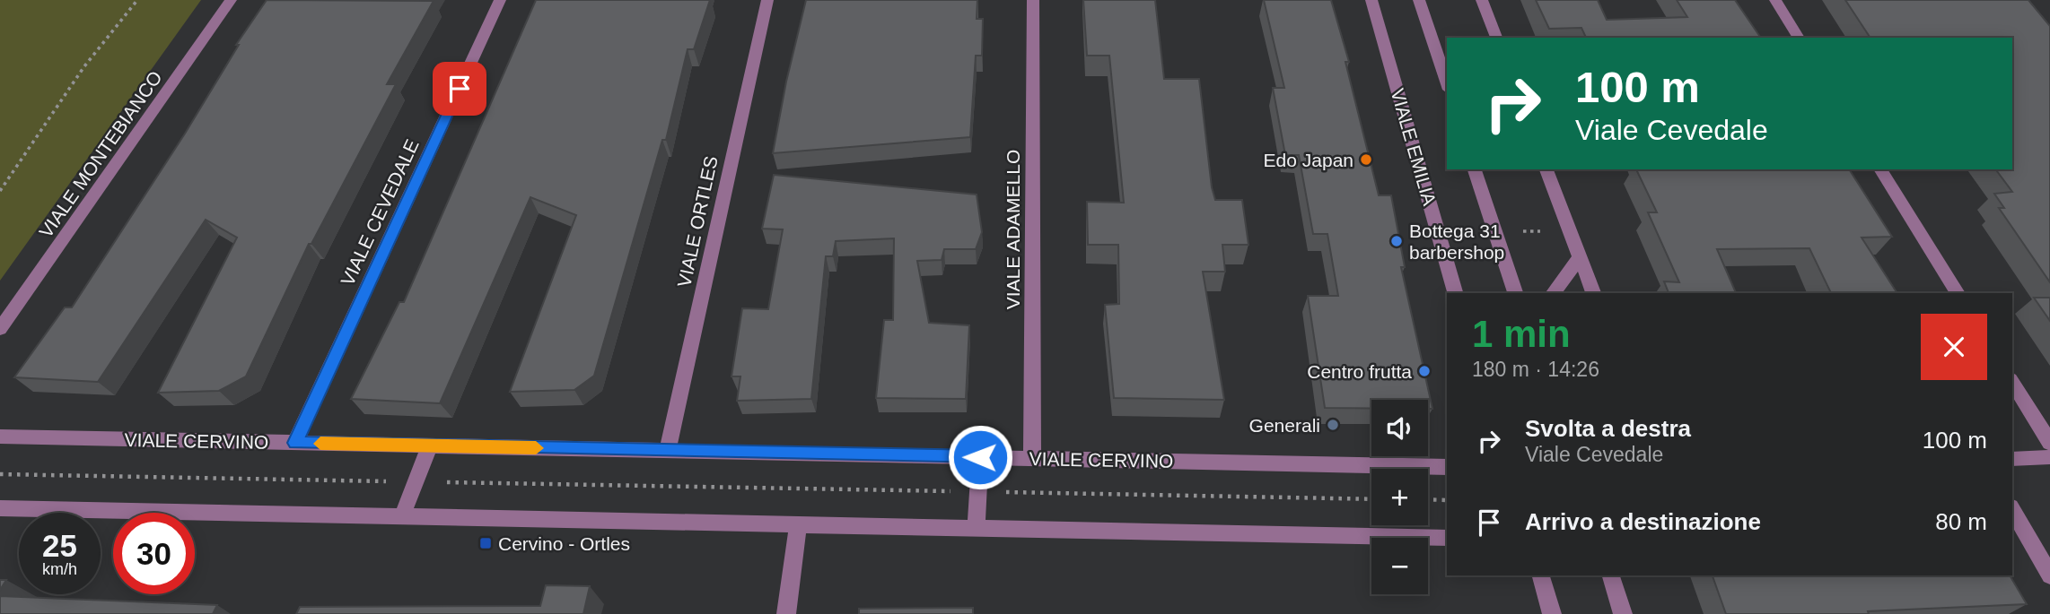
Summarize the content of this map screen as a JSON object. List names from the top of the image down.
{
  "streets": {
    "street": [
      "VIALE EMILIA",
      "VIALE MONTEBIANCO",
      "VIALE CEVEDALE",
      "VIALE ORTLES",
      "VIALE ADAMELLO",
      "VIALE CERVINO"
    ]
  },
  "crossings": [
    ["VIALE CEVEDALE", "VIALE CERVINO"],
    ["VIALE ORTLES", "VIALE CERVINO"],
    ["VIALE ADAMELLO", "VIALE CERVINO"]
  ],
  "places": {
    "other": [
      "Edo Japan",
      "Bottega 31 barbershop",
      "Centro frutta",
      "Generali"
    ],
    "transit": ["Cervino - Ortles"]
  },
  "page": {
    "turn": ["100 m", "Viale Cevedale"],
    "heading": ["1 min", "180 m · 14:26"],
    "map_buttons": ["+", "−"],
    "list": [
      {
        "name": "Svolta a destra",
        "note": "Viale Cevedale",
        "value": "100 m"
      },
      {
        "name": "Arrivo a destinazione",
        "value": "80 m"
      }
    ],
    "speed": "25 km/h",
    "limit": "30"
  }
}
